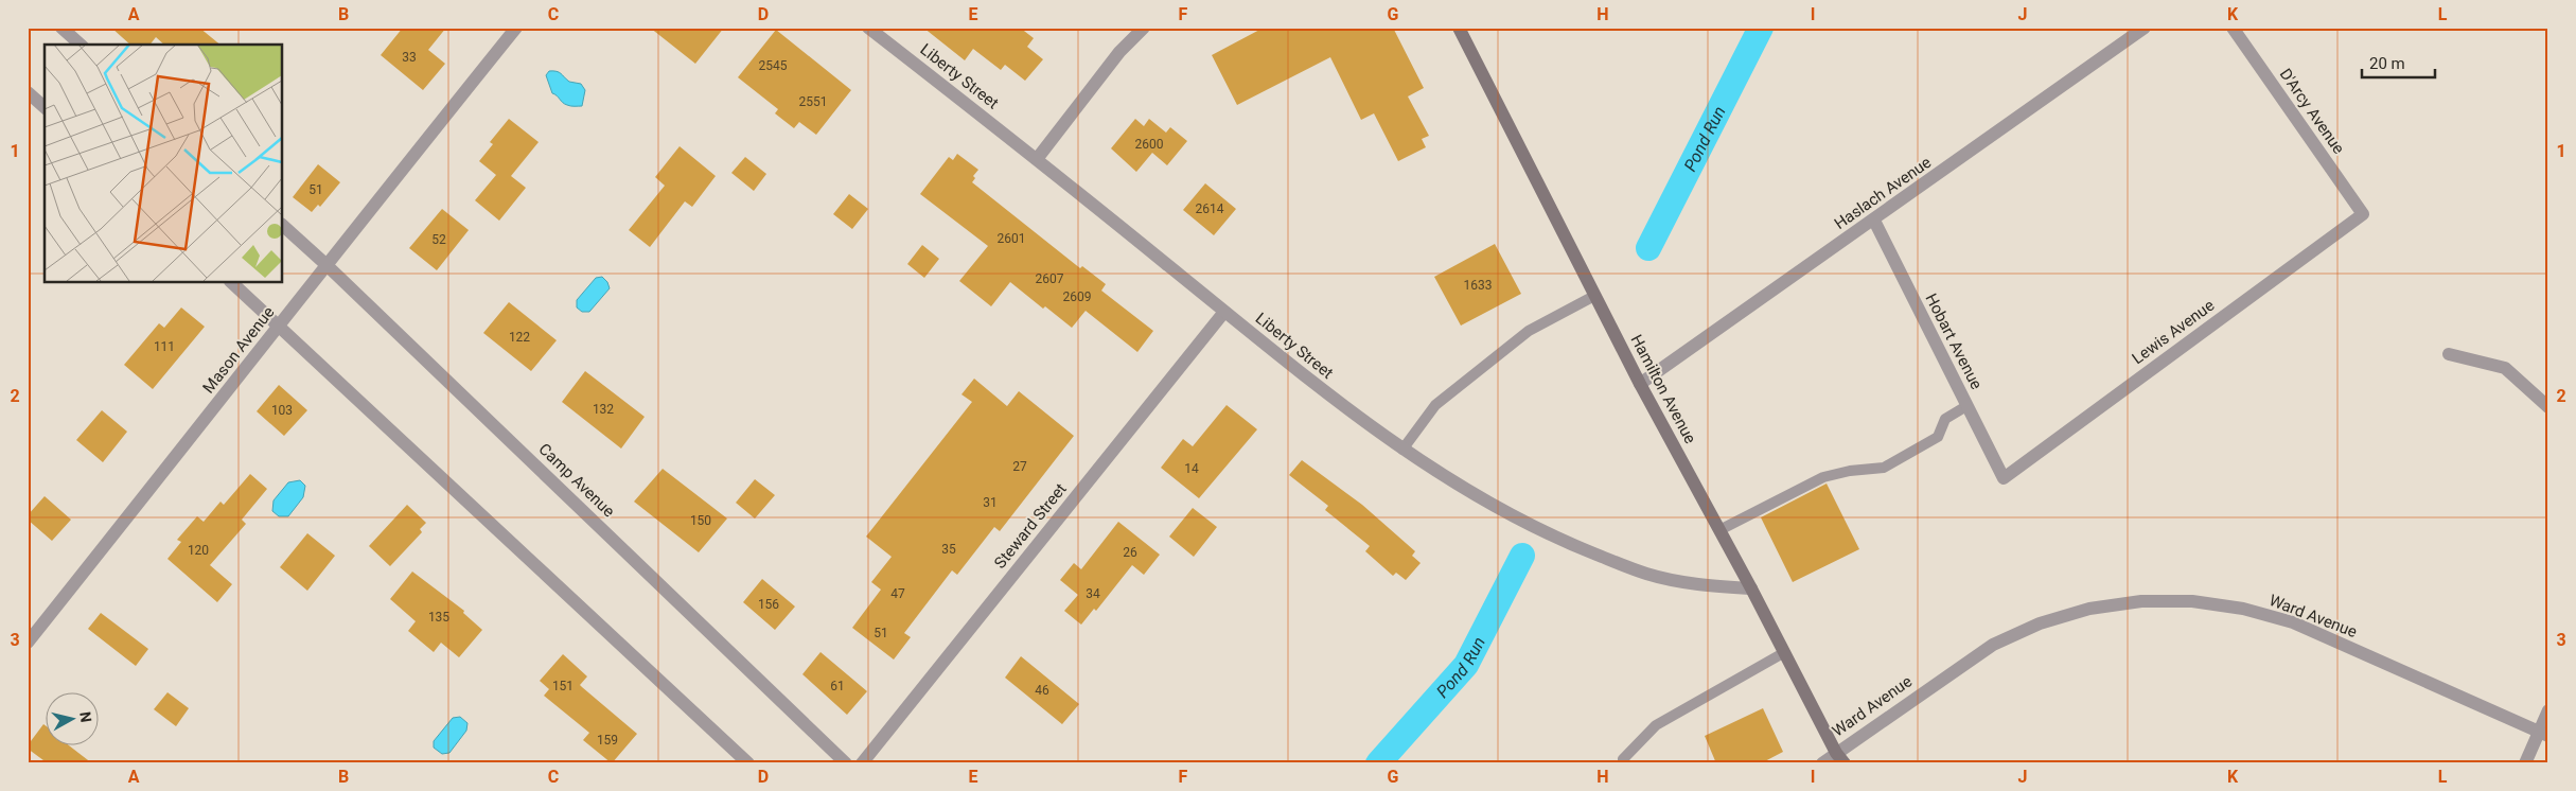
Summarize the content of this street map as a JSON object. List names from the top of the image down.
{
  "streets": {
    "main road": ["Hamilton Avenue"],
    "street": [
      "Liberty Street",
      "D'Arcy Avenue",
      "Haslach Avenue",
      "Lewis Avenue",
      "Hobart Avenue",
      "Mason Avenue",
      "Camp Avenue",
      "Steward Street",
      "Ward Avenue"
    ]
  },
  "crossings": [
    ["Liberty Street", "Hamilton Avenue"],
    ["Liberty Street", "Steward Street"],
    ["D'Arcy Avenue", "Lewis Avenue"],
    ["Haslach Avenue", "Hobart Avenue"],
    ["Haslach Avenue", "Hamilton Avenue"],
    ["Lewis Avenue", "Hobart Avenue"],
    ["Mason Avenue", "Camp Avenue"],
    ["Hamilton Avenue", "Ward Avenue"]
  ],
  "water": ["Pond Run"],
  "house_numbers": [
    "33",
    "2545",
    "2551",
    "2600",
    "51",
    "2614",
    "2601",
    "52",
    "2607",
    "1633",
    "2609",
    "122",
    "111",
    "132",
    "103",
    "27",
    "14",
    "31",
    "150",
    "35",
    "120",
    "26",
    "47",
    "34",
    "156",
    "135",
    "51",
    "151",
    "61",
    "46",
    "159"
  ],
  "scale_bar": "20 m",
  "north": "right",
  "grid": {
    "columns": [
      "A",
      "B",
      "C",
      "D",
      "E",
      "F",
      "G",
      "H",
      "I",
      "J",
      "K",
      "L"
    ],
    "rows": ["1", "2", "3"]
  }
}
